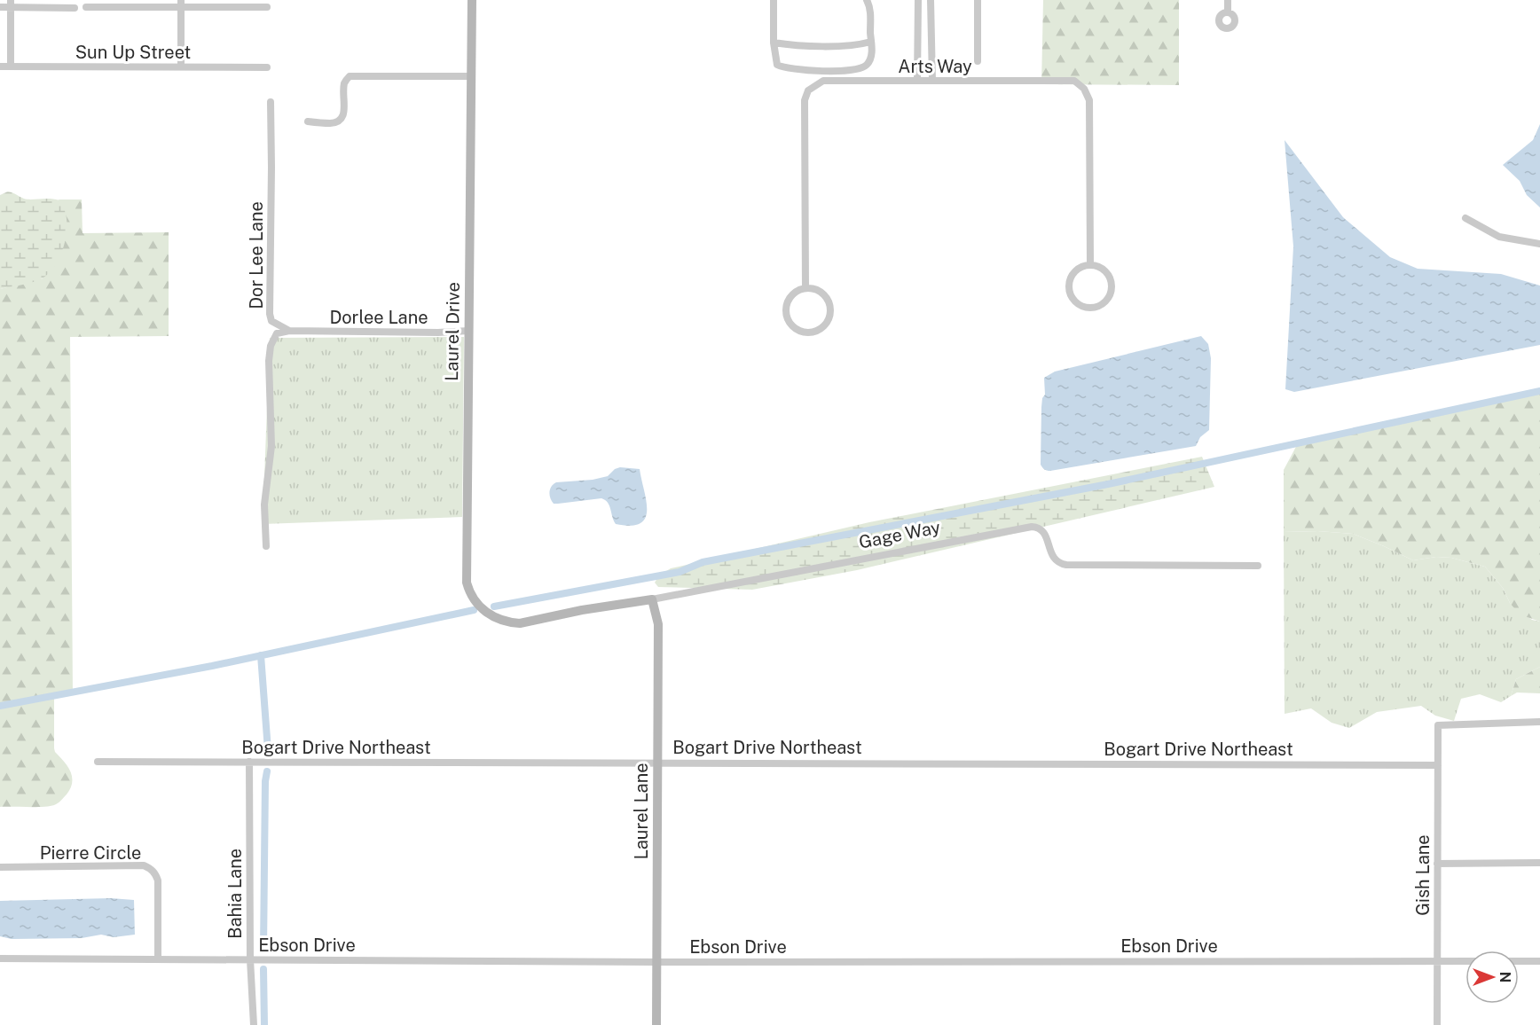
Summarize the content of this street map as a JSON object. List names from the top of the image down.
{
  "streets": {
    "street": [
      "Sun Up Street",
      "Arts Way",
      "Dor Lee Lane",
      "Dorlee Lane",
      "Laurel Drive",
      "Gage Way",
      "Bogart Drive Northeast",
      "Laurel Lane",
      "Pierre Circle",
      "Gish Lane",
      "Bahia Lane",
      "Ebson Drive"
    ]
  },
  "crossings": [
    ["Dor Lee Lane", "Dorlee Lane"],
    ["Dorlee Lane", "Laurel Drive"],
    ["Laurel Drive", "Gage Way"],
    ["Gage Way", "Laurel Lane"],
    ["Bogart Drive Northeast", "Laurel Lane"],
    ["Bogart Drive Northeast", "Gish Lane"],
    ["Bogart Drive Northeast", "Bahia Lane"],
    ["Laurel Lane", "Ebson Drive"],
    ["Pierre Circle", "Ebson Drive"],
    ["Gish Lane", "Ebson Drive"],
    ["Bahia Lane", "Ebson Drive"]
  ],
  "north": "right"
}
